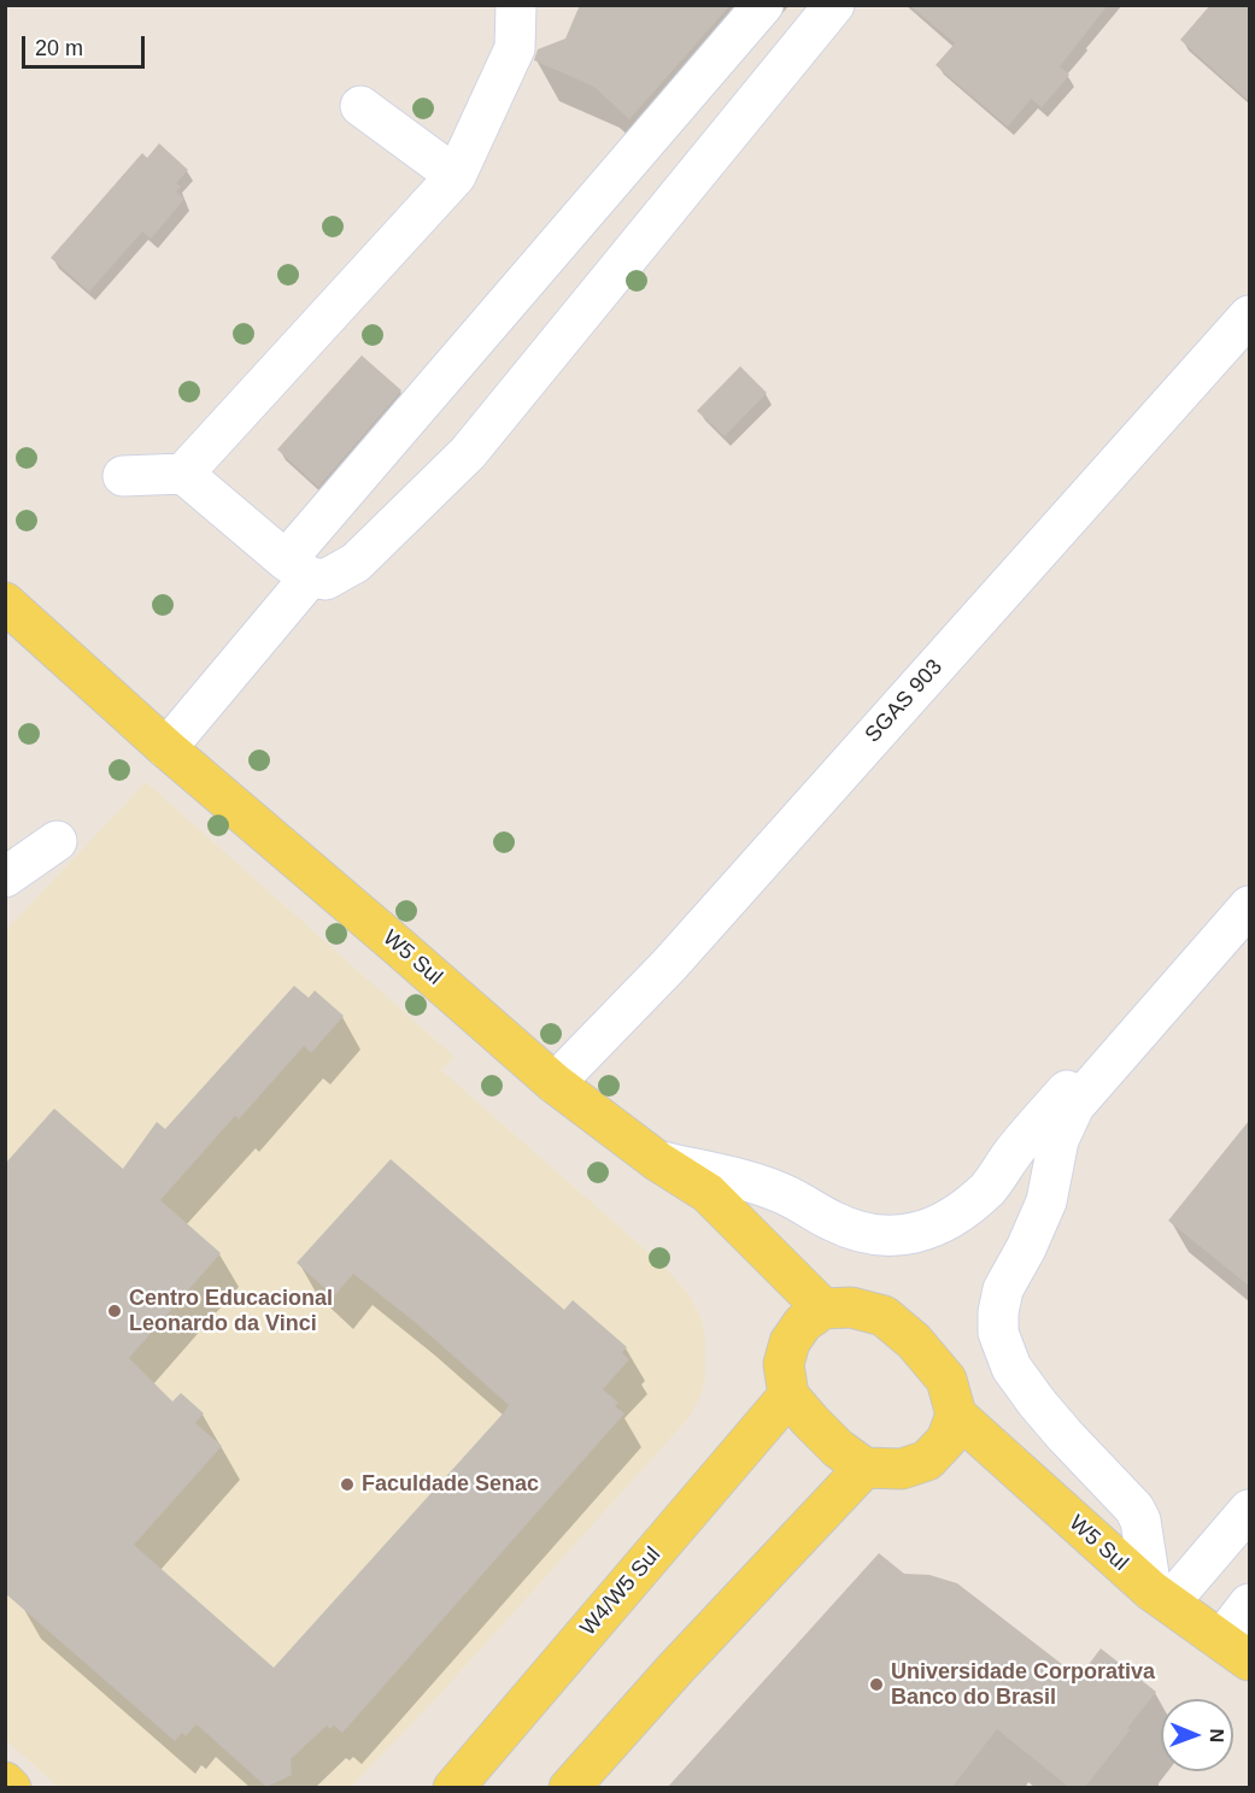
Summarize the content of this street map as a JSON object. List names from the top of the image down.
{
  "streets": {
    "main road": ["W5 Sul", "W4/W5 Sul"],
    "street": ["SGAS 903"]
  },
  "crossings": [
    ["SGAS 903", "W5 Sul"],
    ["W5 Sul", "W4/W5 Sul"]
  ],
  "places": ["Centro Educacional Leonardo da Vinci", "Faculdade Senac", "Universidade Corporativa Banco do Brasil"],
  "scale_bar": "20 m",
  "north": "right"
}
